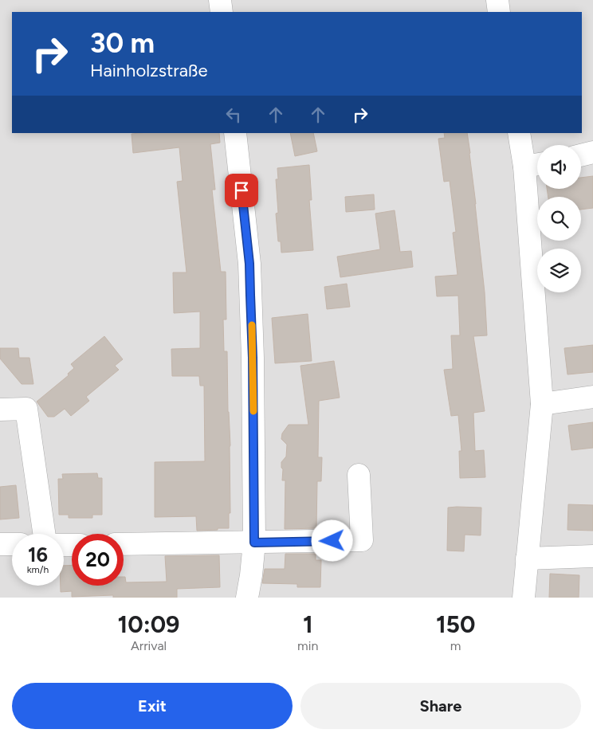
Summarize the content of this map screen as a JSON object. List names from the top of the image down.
{
  "page": {
    "turn": ["30 m", "Hainholzstraße"],
    "speed": "16 km/h",
    "limit": "20",
    "eta": [
      "10:09",
      "Arrival",
      "1",
      "min",
      "150",
      "m"
    ],
    "buttons": ["Exit", "Share"]
  }
}
